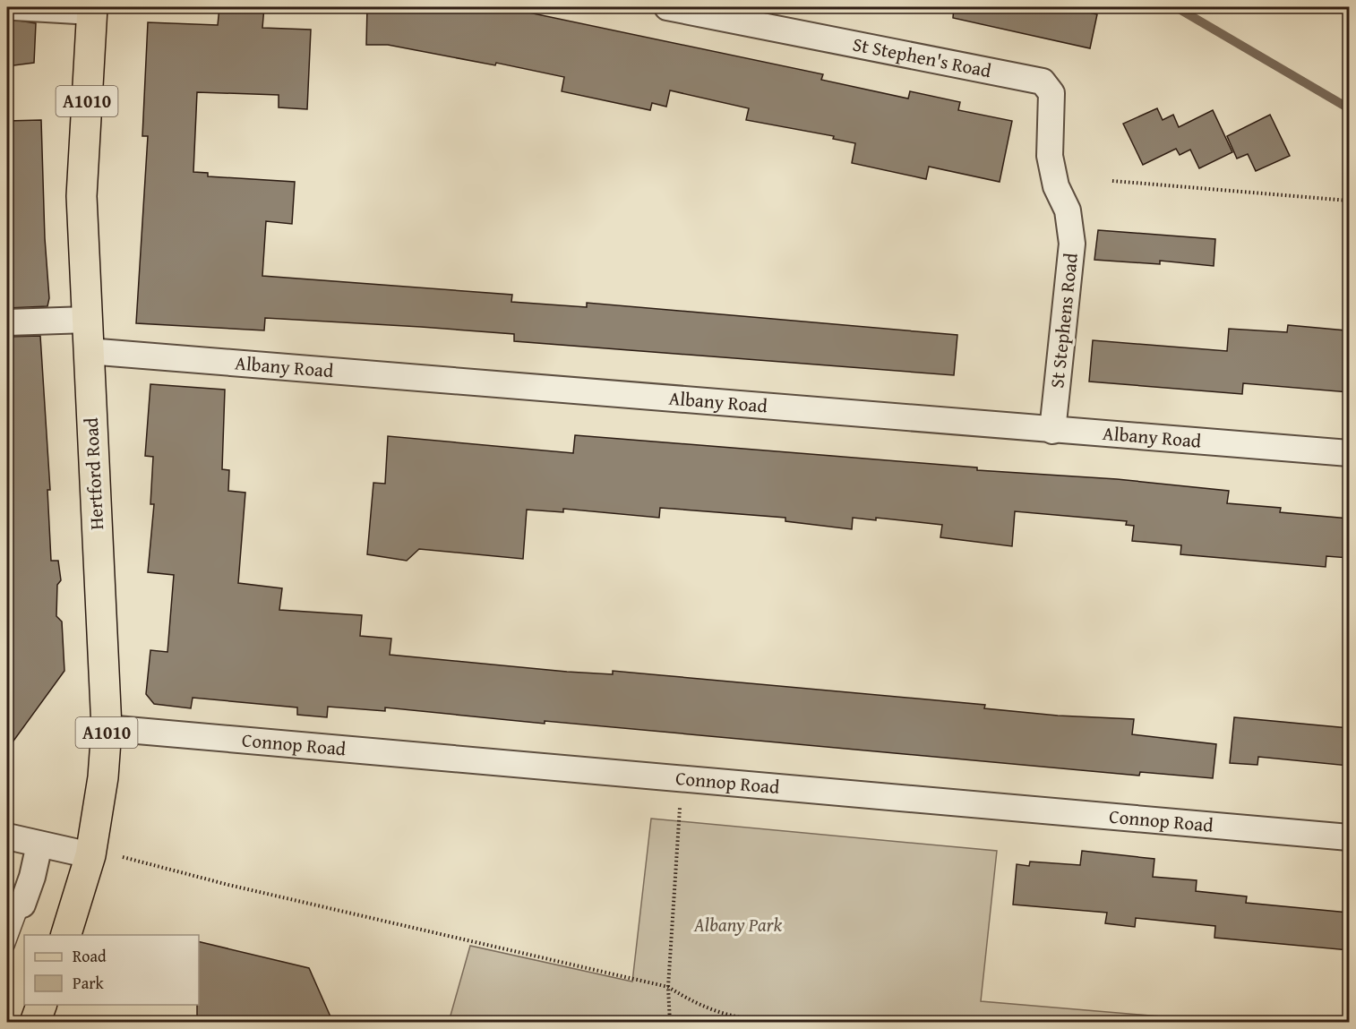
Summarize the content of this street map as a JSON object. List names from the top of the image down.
{
  "streets": {
    "main road": ["A1010", "Hertford Road"],
    "street": [
      "St Stephen's Road",
      "St Stephens Road",
      "Albany Road",
      "Connop Road"
    ]
  },
  "crossings": [
    ["St Stephen's Road", "St Stephens Road"],
    ["St Stephens Road", "Albany Road"],
    ["Albany Road", "Hertford Road"],
    ["Hertford Road", "Connop Road"]
  ],
  "parks": ["Albany Park"],
  "legend": ["Road", "Park"]
}
